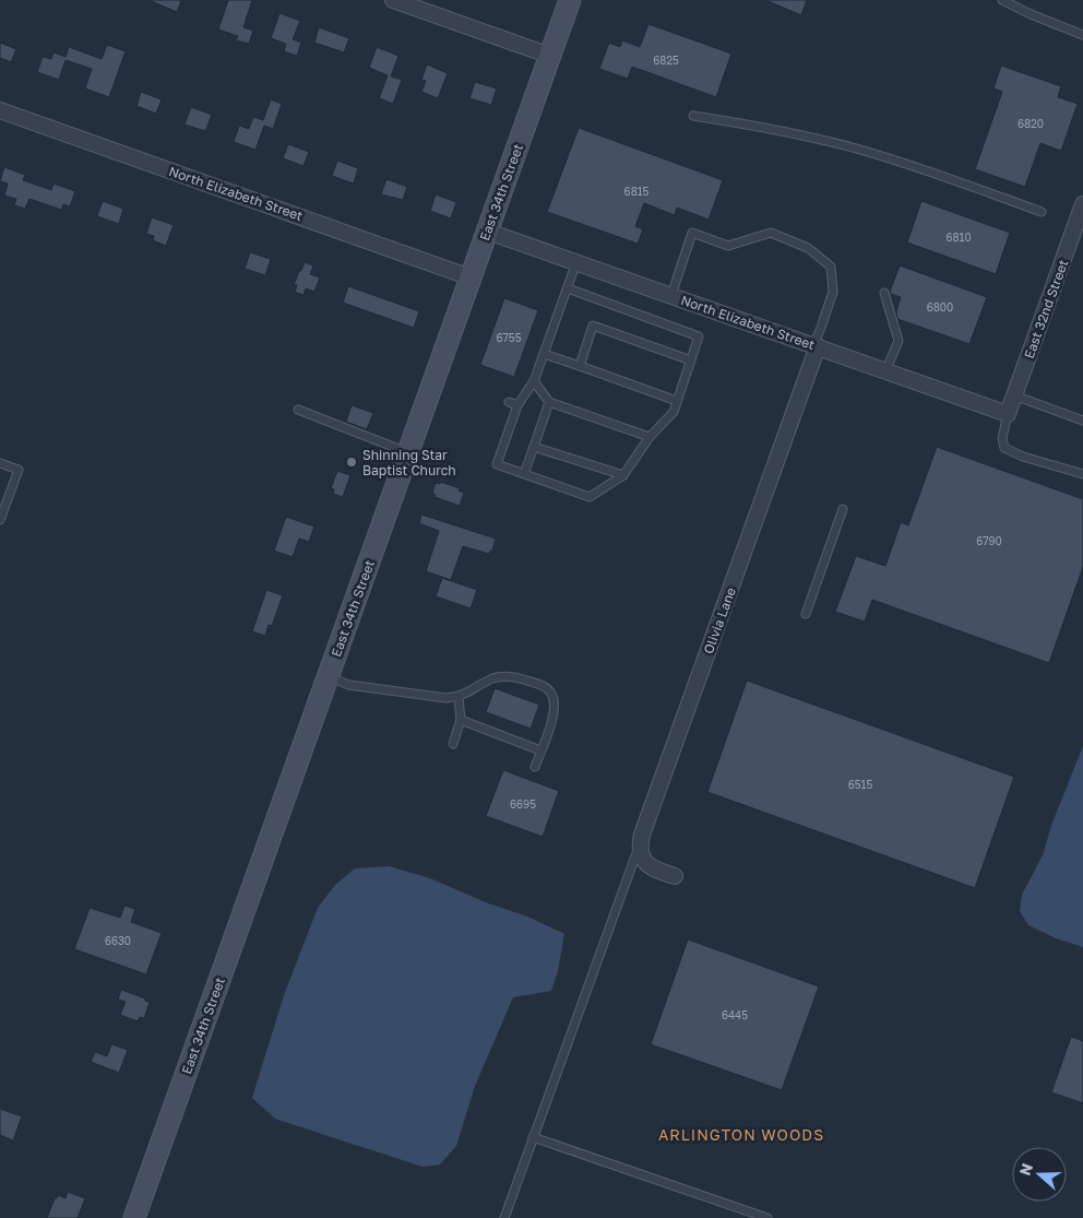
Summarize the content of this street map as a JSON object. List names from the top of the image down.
{
  "streets": {
    "main road": ["East 34th Street"],
    "street": ["North Elizabeth Street", "East 32nd Street", "Olivia Lane"]
  },
  "crossings": [
    ["East 34th Street", "North Elizabeth Street"],
    ["North Elizabeth Street", "East 32nd Street"],
    ["North Elizabeth Street", "Olivia Lane"]
  ],
  "districts": ["ARLINGTON WOODS"],
  "places": ["Shinning Star Baptist Church"],
  "house_numbers": [
    "6825",
    "6820",
    "6815",
    "6810",
    "6800",
    "6755",
    "6790",
    "6515",
    "6695",
    "6630",
    "6445"
  ],
  "north": "left"
}
